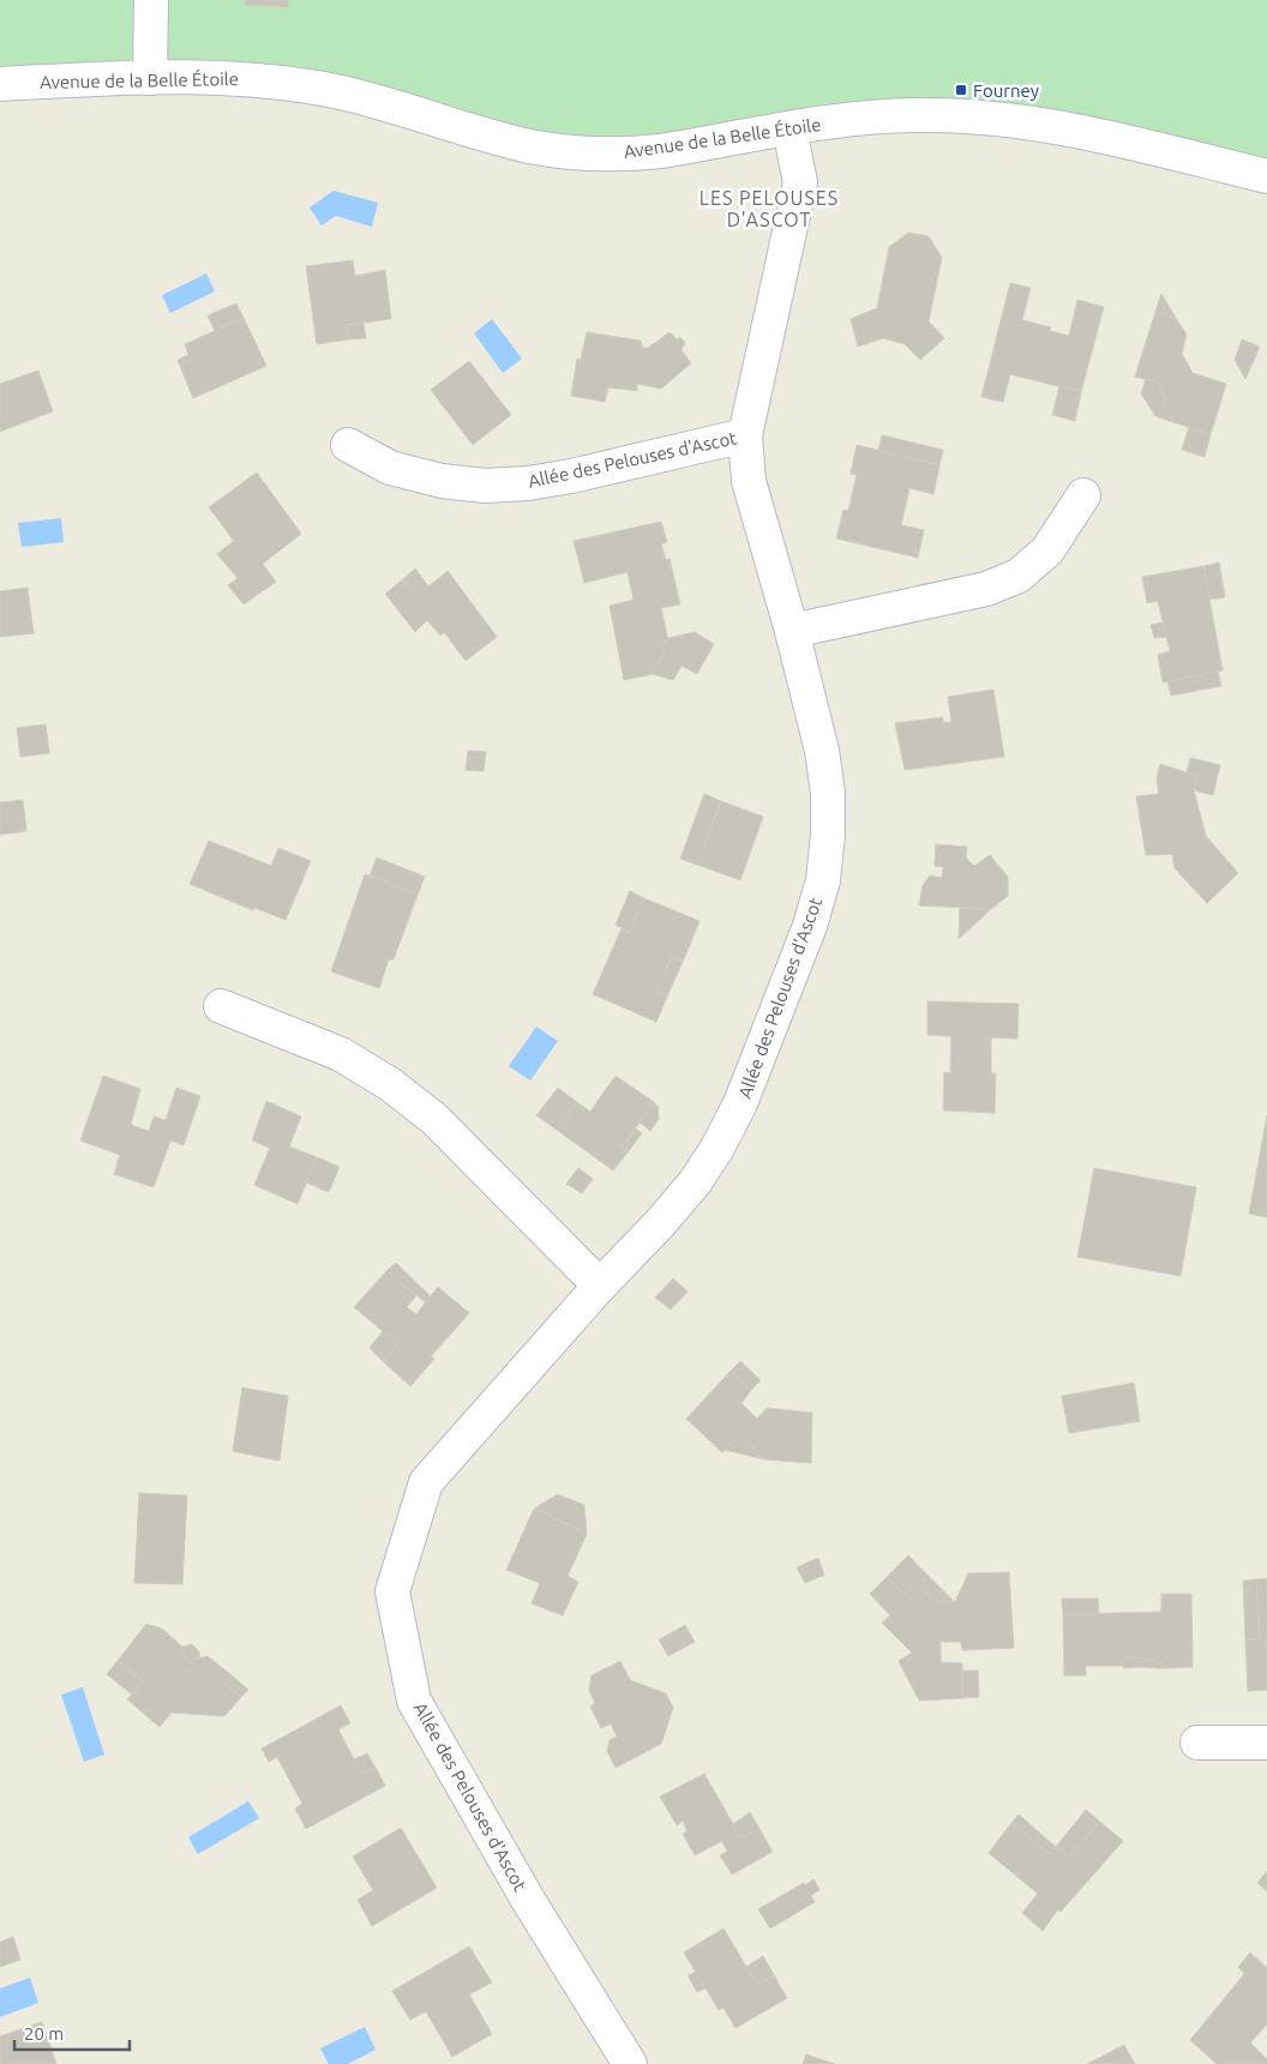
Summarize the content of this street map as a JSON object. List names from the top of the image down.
{
  "streets": {
    "street": ["Avenue de la Belle Étoile", "Allée des Pelouses d'Ascot"]
  },
  "crossings": [
    ["Avenue de la Belle Étoile", "Allée des Pelouses d'Ascot"]
  ],
  "districts": ["LES PELOUSES D'ASCOT"],
  "places": {
    "transit": ["Fourney"]
  },
  "scale_bar": "20 m"
}
